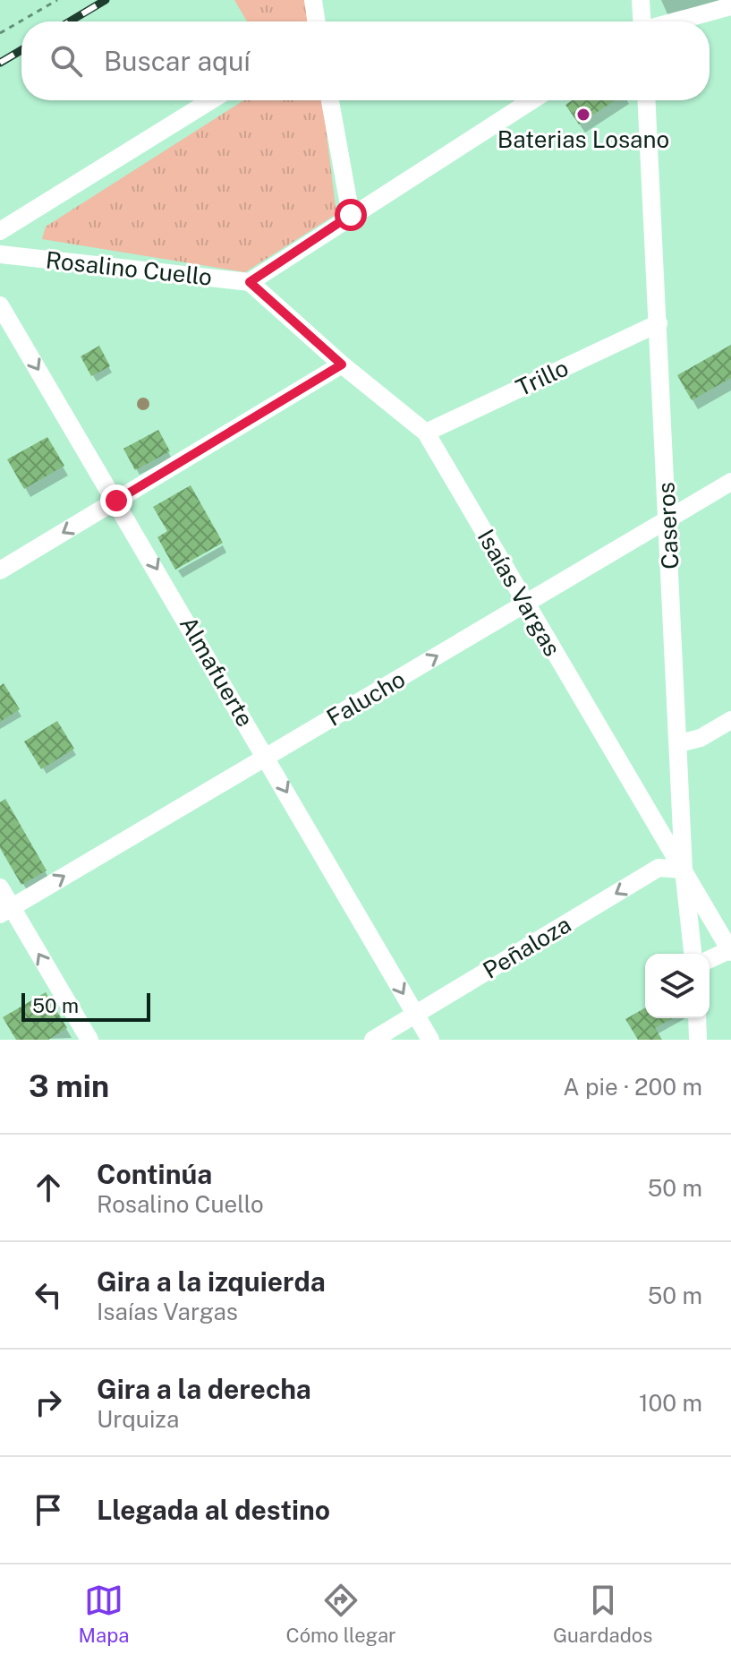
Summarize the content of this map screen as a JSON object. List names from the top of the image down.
{
  "streets": {
    "street": [
      "Rosalino Cuello",
      "Trillo",
      "Caseros",
      "Isaías Vargas",
      "Almafuerte",
      "Falucho",
      "Peñaloza"
    ]
  },
  "crossings": [
    ["Rosalino Cuello", "Isaías Vargas"],
    ["Trillo", "Caseros"],
    ["Trillo", "Isaías Vargas"],
    ["Caseros", "Isaías Vargas"],
    ["Caseros", "Falucho"],
    ["Caseros", "Peñaloza"],
    ["Isaías Vargas", "Falucho"],
    ["Isaías Vargas", "Peñaloza"],
    ["Almafuerte", "Falucho"],
    ["Almafuerte", "Peñaloza"]
  ],
  "one_way": ["Almafuerte", "Falucho", "Peñaloza"],
  "places": ["Baterias Losano"],
  "scale_bar": "50 m",
  "page": {
    "search": "Buscar aquí",
    "scale": "50 m",
    "heading": ["3 min", "A pie · 200 m"],
    "list": [
      ["Continúa", "Rosalino Cuello", "50 m"],
      ["Gira a la izquierda", "Isaías Vargas", "50 m"],
      ["Gira a la derecha", "Urquiza", "100 m"],
      "Llegada al destino"
    ],
    "nav": ["Mapa", "Cómo llegar", "Guardados"]
  }
}
